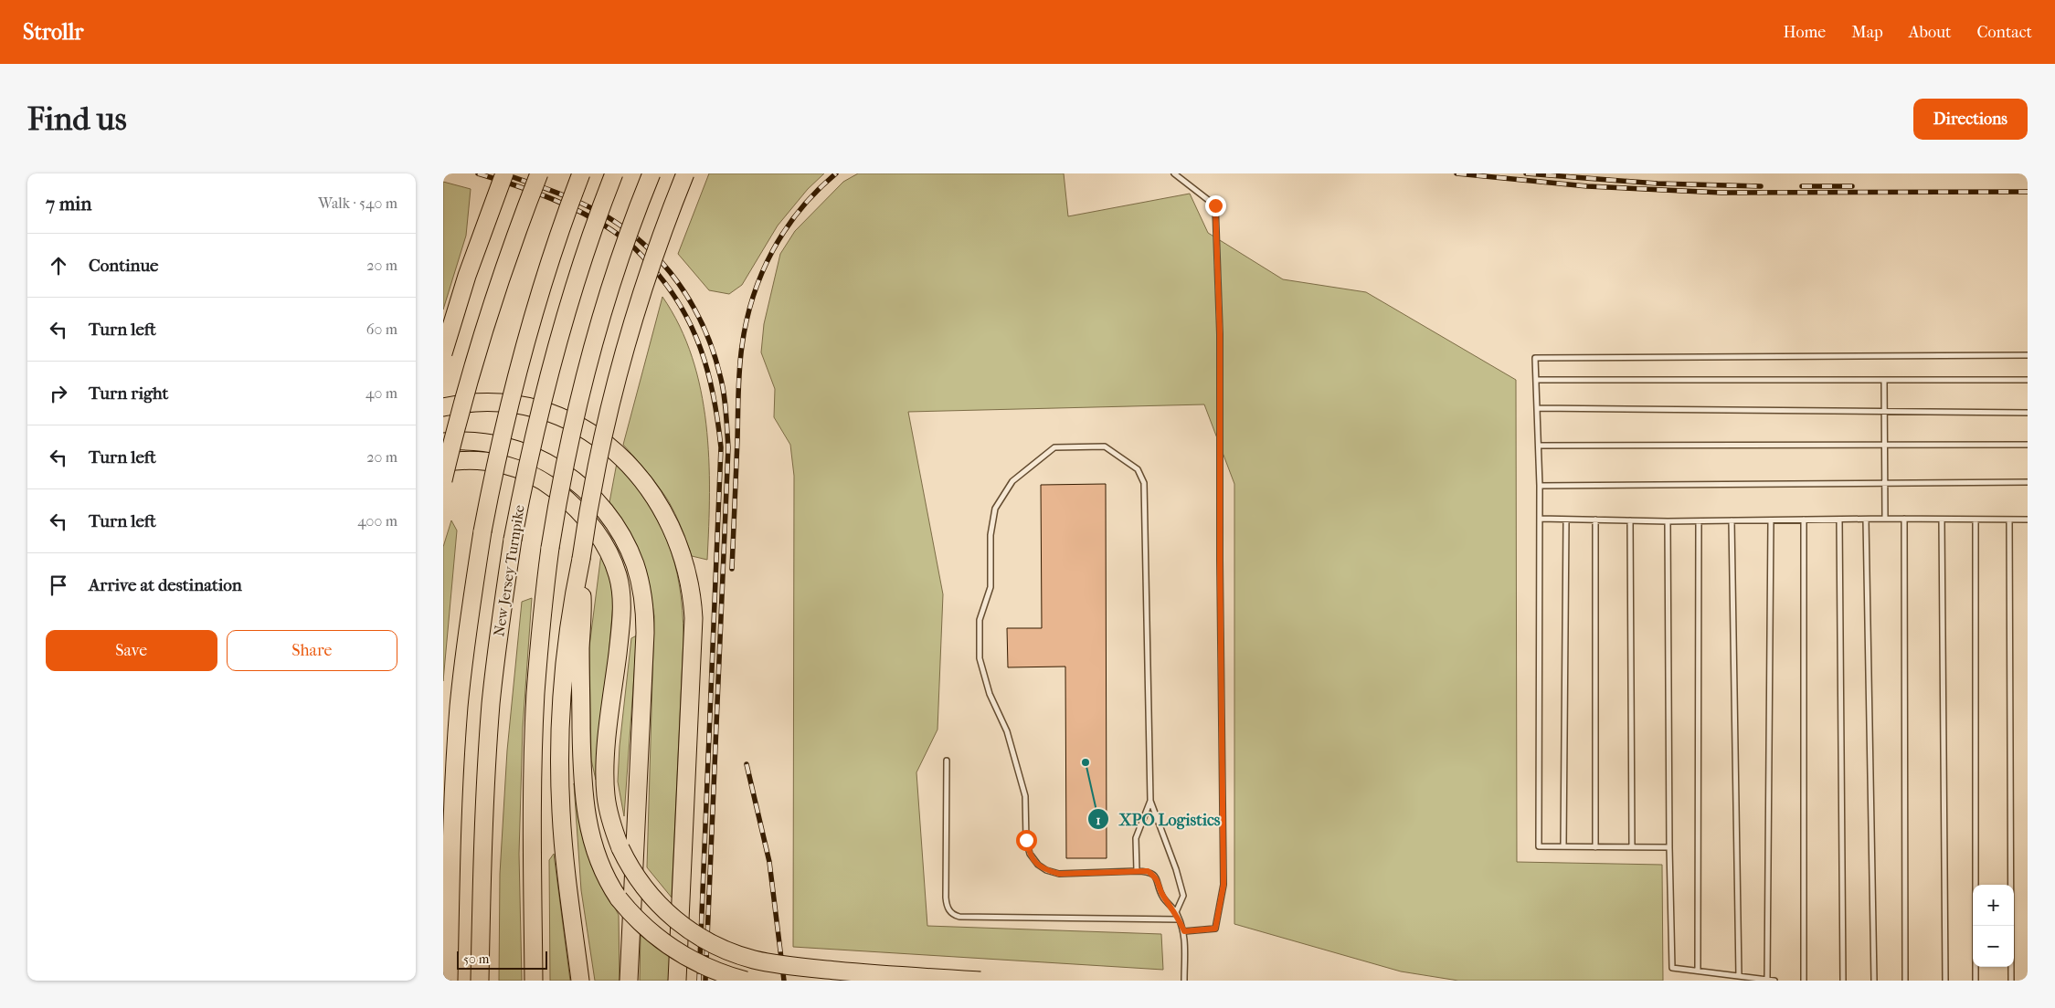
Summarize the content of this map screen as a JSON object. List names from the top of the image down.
{
  "streets": {
    "highway": ["New Jersey Turnpike"]
  },
  "places": ["XPO Logistics"],
  "scale_bar": "50 m",
  "page": {
    "header": "Strollr",
    "nav": [
      "Home",
      "Map",
      "About",
      "Contact"
    ],
    "buttons": [
      "Directions",
      ["Save", "Share"]
    ],
    "title": "Find us",
    "heading": ["7 min", "Walk · 540 m"],
    "list": [
      ["Continue", "20 m"],
      ["Turn left", "60 m"],
      ["Turn right", "40 m"],
      ["Turn left", "20 m"],
      ["Turn left", "400 m"],
      "Arrive at destination"
    ],
    "map_buttons": ["+", "−"],
    "scale": "50 m"
  }
}
